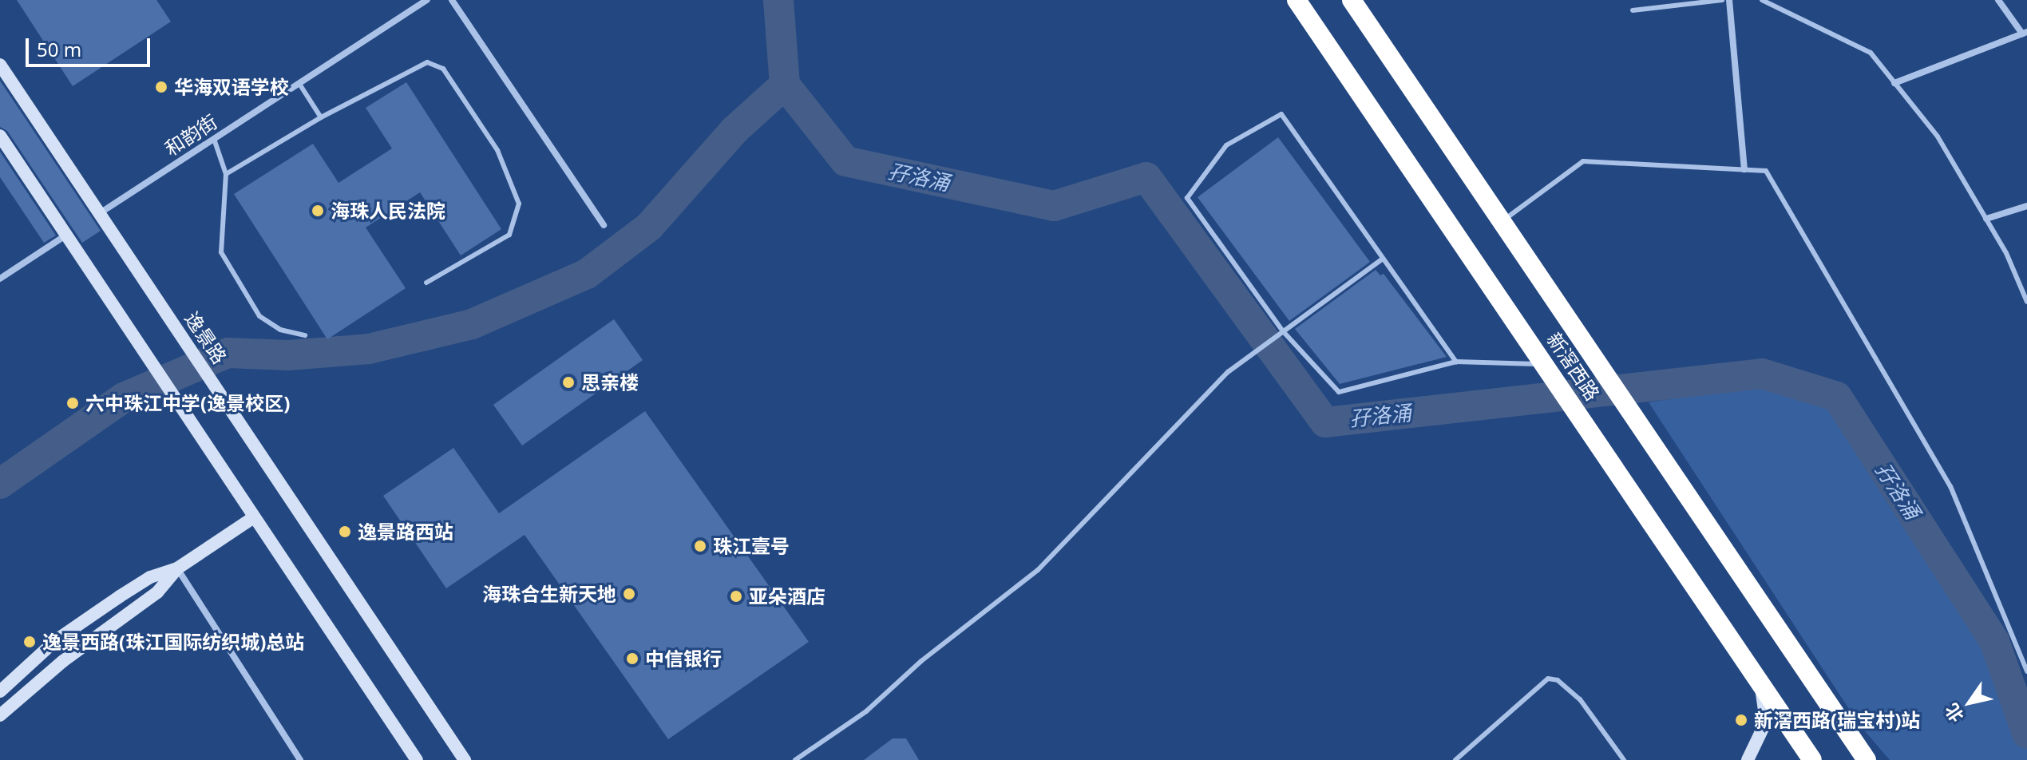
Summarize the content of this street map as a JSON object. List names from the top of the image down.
{
  "streets": {
    "highway": ["新滘西路"],
    "main road": ["逸景路"],
    "street": ["和韵街"]
  },
  "crossings": [
    ["和韵街", "逸景路"]
  ],
  "water": ["孖洛涌"],
  "places": [
    "华海双语学校",
    "海珠人民法院",
    "思亲楼",
    "六中珠江中学(逸景校区)",
    "逸景路西站",
    "珠江壹号",
    "海珠合生新天地",
    "亚朵酒店",
    "逸景西路(珠江国际纺织城)总站",
    "中信银行",
    "新滘西路(瑞宝村)站"
  ],
  "scale_bar": "50 m",
  "north": "bottom left"
}
